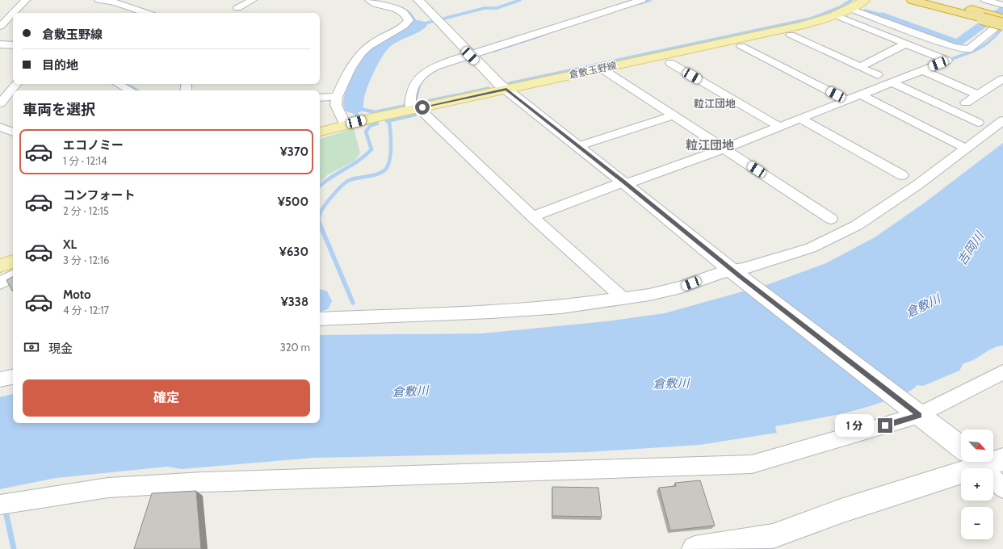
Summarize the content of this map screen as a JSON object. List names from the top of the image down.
{
  "streets": {
    "main road": ["倉敷玉野線"]
  },
  "districts": ["粒江団地", "粒江団地"],
  "water": ["吉岡川", "倉敷川"],
  "north": "bottom right",
  "page": {
    "banner": ["倉敷玉野線", "目的地"],
    "heading": "車両を選択",
    "list": [
      {
        "name": "エコノミー",
        "note": "1 分 · 12:14",
        "value": "¥370"
      },
      {
        "name": "コンフォート",
        "note": "2 分 · 12:15",
        "value": "¥500"
      },
      {
        "name": "XL",
        "note": "3 分 · 12:16",
        "value": "¥630"
      },
      {
        "name": "Moto",
        "note": "4 分 · 12:17",
        "value": "¥338"
      }
    ],
    "pay": ["現金", "320 m"],
    "buttons": "確定",
    "bubble": "1 分",
    "map_buttons": ["+", "−"]
  }
}
